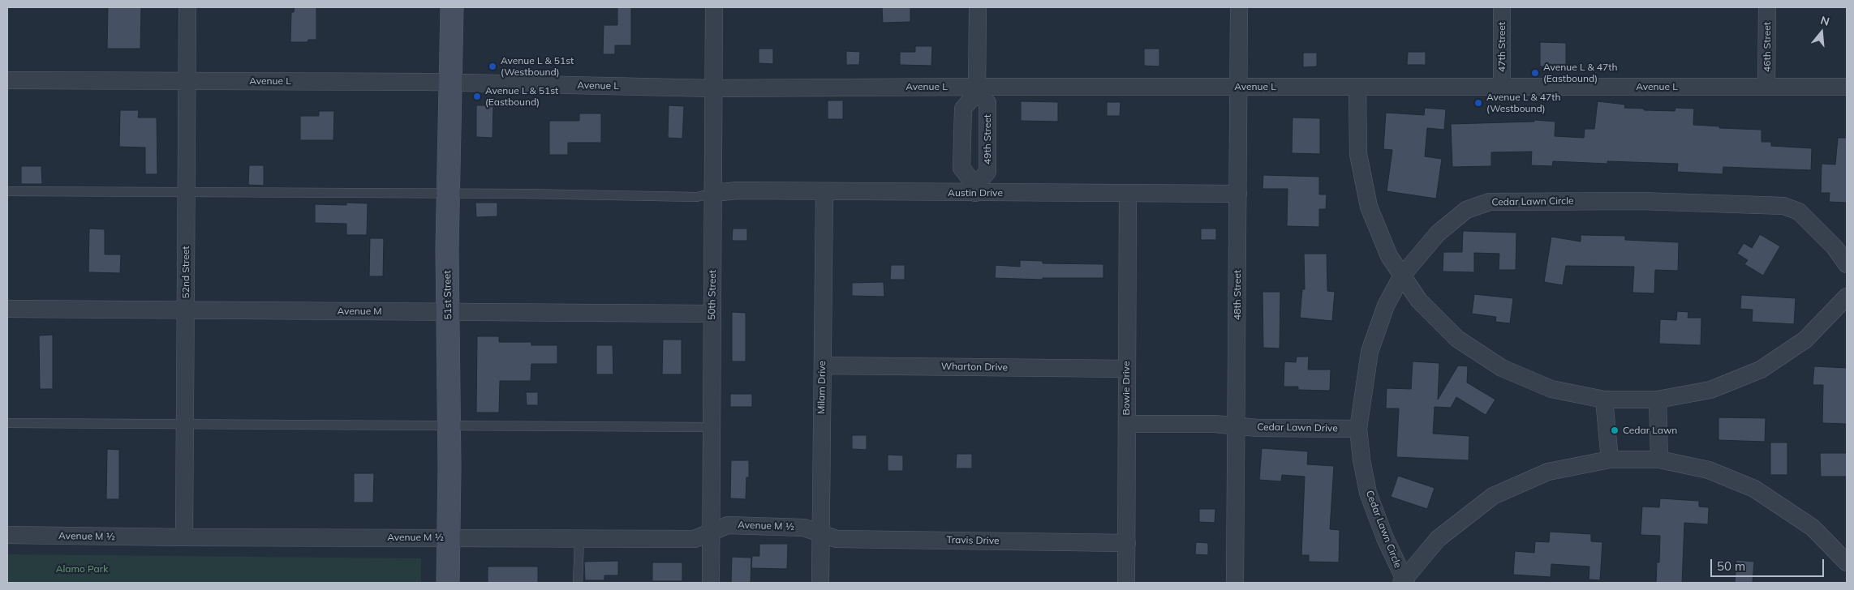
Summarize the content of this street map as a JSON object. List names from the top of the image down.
{
  "streets": {
    "street": [
      "47th Street",
      "46th Street",
      "Avenue L",
      "49th Street",
      "Austin Drive",
      "Cedar Lawn Circle",
      "52nd Street",
      "51st Street",
      "50th Street",
      "48th Street",
      "Avenue M",
      "Wharton Drive",
      "Milam Drive",
      "Bowie Drive",
      "Cedar Lawn Drive",
      "Avenue M ½",
      "Travis Drive"
    ]
  },
  "crossings": [
    ["47th Street", "Avenue L"],
    ["46th Street", "Avenue L"],
    ["Avenue L", "49th Street"],
    ["Avenue L", "52nd Street"],
    ["Avenue L", "51st Street"],
    ["Avenue L", "50th Street"],
    ["Avenue L", "48th Street"],
    ["49th Street", "Austin Drive"],
    ["Austin Drive", "50th Street"],
    ["Austin Drive", "48th Street"],
    ["Austin Drive", "Milam Drive"],
    ["Austin Drive", "Bowie Drive"],
    ["Cedar Lawn Circle", "Cedar Lawn Drive"],
    ["52nd Street", "Avenue M"],
    ["52nd Street", "Avenue M ½"],
    ["51st Street", "Avenue M"],
    ["51st Street", "Avenue M ½"],
    ["50th Street", "Avenue M"],
    ["50th Street", "Avenue M ½"],
    ["48th Street", "Cedar Lawn Drive"],
    ["Wharton Drive", "Milam Drive"],
    ["Wharton Drive", "Bowie Drive"],
    ["Milam Drive", "Avenue M ½"],
    ["Milam Drive", "Travis Drive"],
    ["Bowie Drive", "Travis Drive"],
    ["Avenue M ½", "Travis Drive"]
  ],
  "parks": ["Alamo Park"],
  "places": [
    "Avenue L & 51st (Westbound)",
    "Avenue L & 47th (Eastbound)",
    "Avenue L & 51st (Eastbound)",
    "Avenue L & 47th (Westbound)",
    "Cedar Lawn"
  ],
  "scale_bar": "50 m",
  "north": "top"
}
